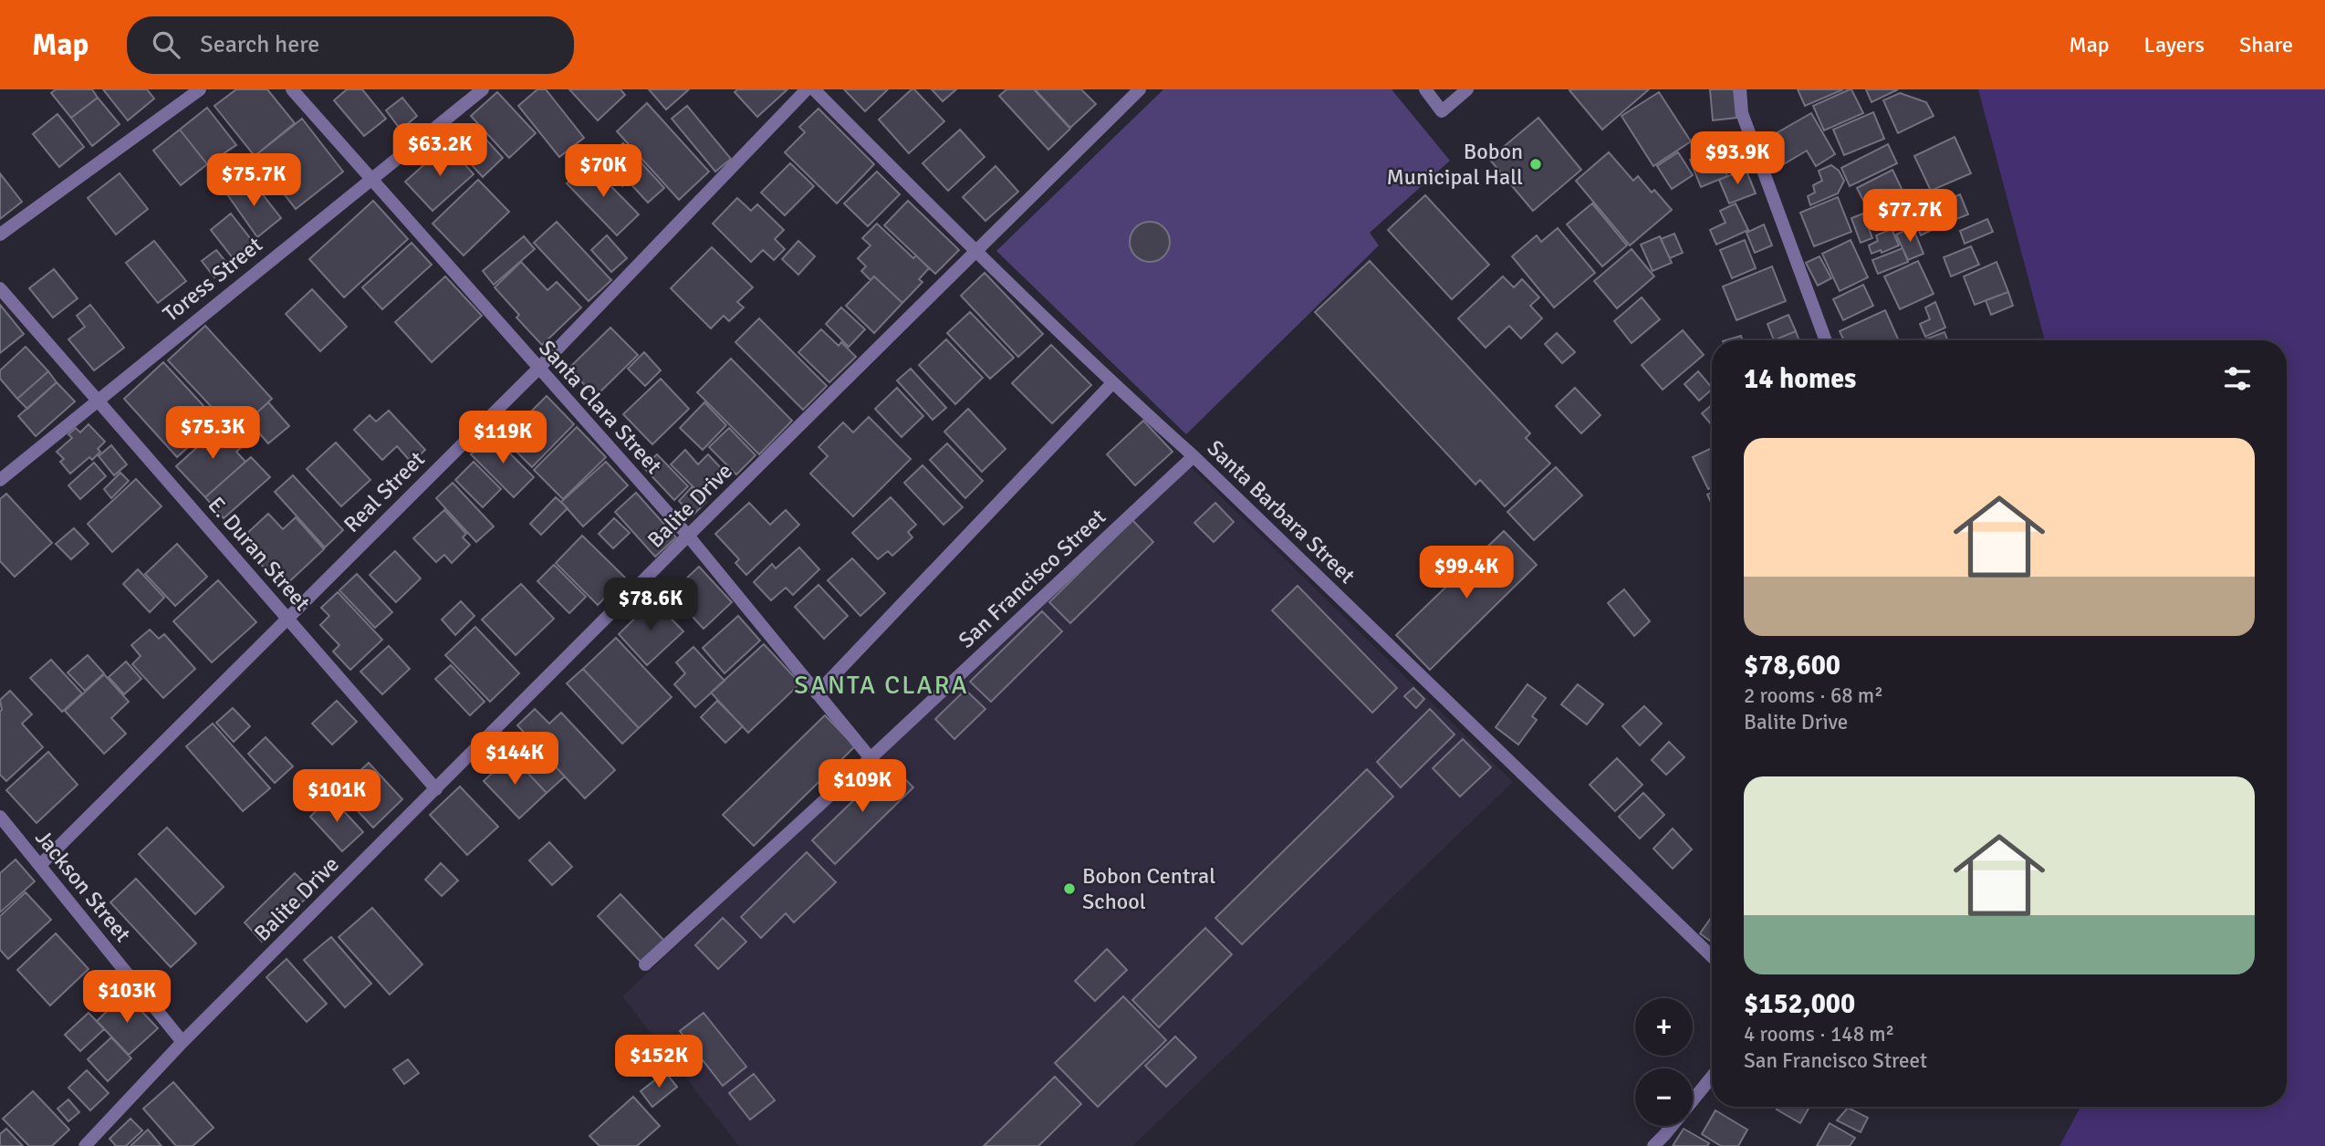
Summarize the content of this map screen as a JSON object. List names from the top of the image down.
{
  "streets": {
    "street": [
      "Toress Street",
      "Santa Clara Street",
      "Real Street",
      "Balite Drive",
      "Santa Barbara Street",
      "E. Duran Street",
      "San Francisco Street",
      "Jackson Street"
    ]
  },
  "crossings": [
    ["Toress Street", "Santa Clara Street"],
    ["Toress Street", "E. Duran Street"],
    ["Santa Clara Street", "Real Street"],
    ["Santa Clara Street", "Balite Drive"],
    ["Santa Clara Street", "San Francisco Street"],
    ["Real Street", "E. Duran Street"],
    ["Real Street", "Jackson Street"],
    ["Balite Drive", "Santa Barbara Street"],
    ["Balite Drive", "E. Duran Street"],
    ["Balite Drive", "Jackson Street"],
    ["Santa Barbara Street", "San Francisco Street"]
  ],
  "districts": ["SANTA CLARA"],
  "places": ["Bobon Municipal Hall", "Bobon Central School"],
  "page": {
    "header": "Map",
    "search": "Search here",
    "nav": ["Map", "Layers", "Share"],
    "price": [
      "$63.2K",
      "$93.9K",
      "$70K",
      "$75.7K",
      "$77.7K",
      "$75.3K",
      "$119K",
      "$99.4K",
      "$78.6K",
      "$144K",
      "$109K",
      "$101K",
      "$103K",
      "$152K"
    ],
    "heading": "14 homes",
    "list": [
      {
        "name": "$78,600",
        "note": "2 rooms · 68 m² · Balite Drive"
      },
      {
        "name": "$152,000",
        "note": "4 rooms · 148 m² · San Francisco Street"
      }
    ],
    "map_buttons": ["+", "−"]
  }
}
